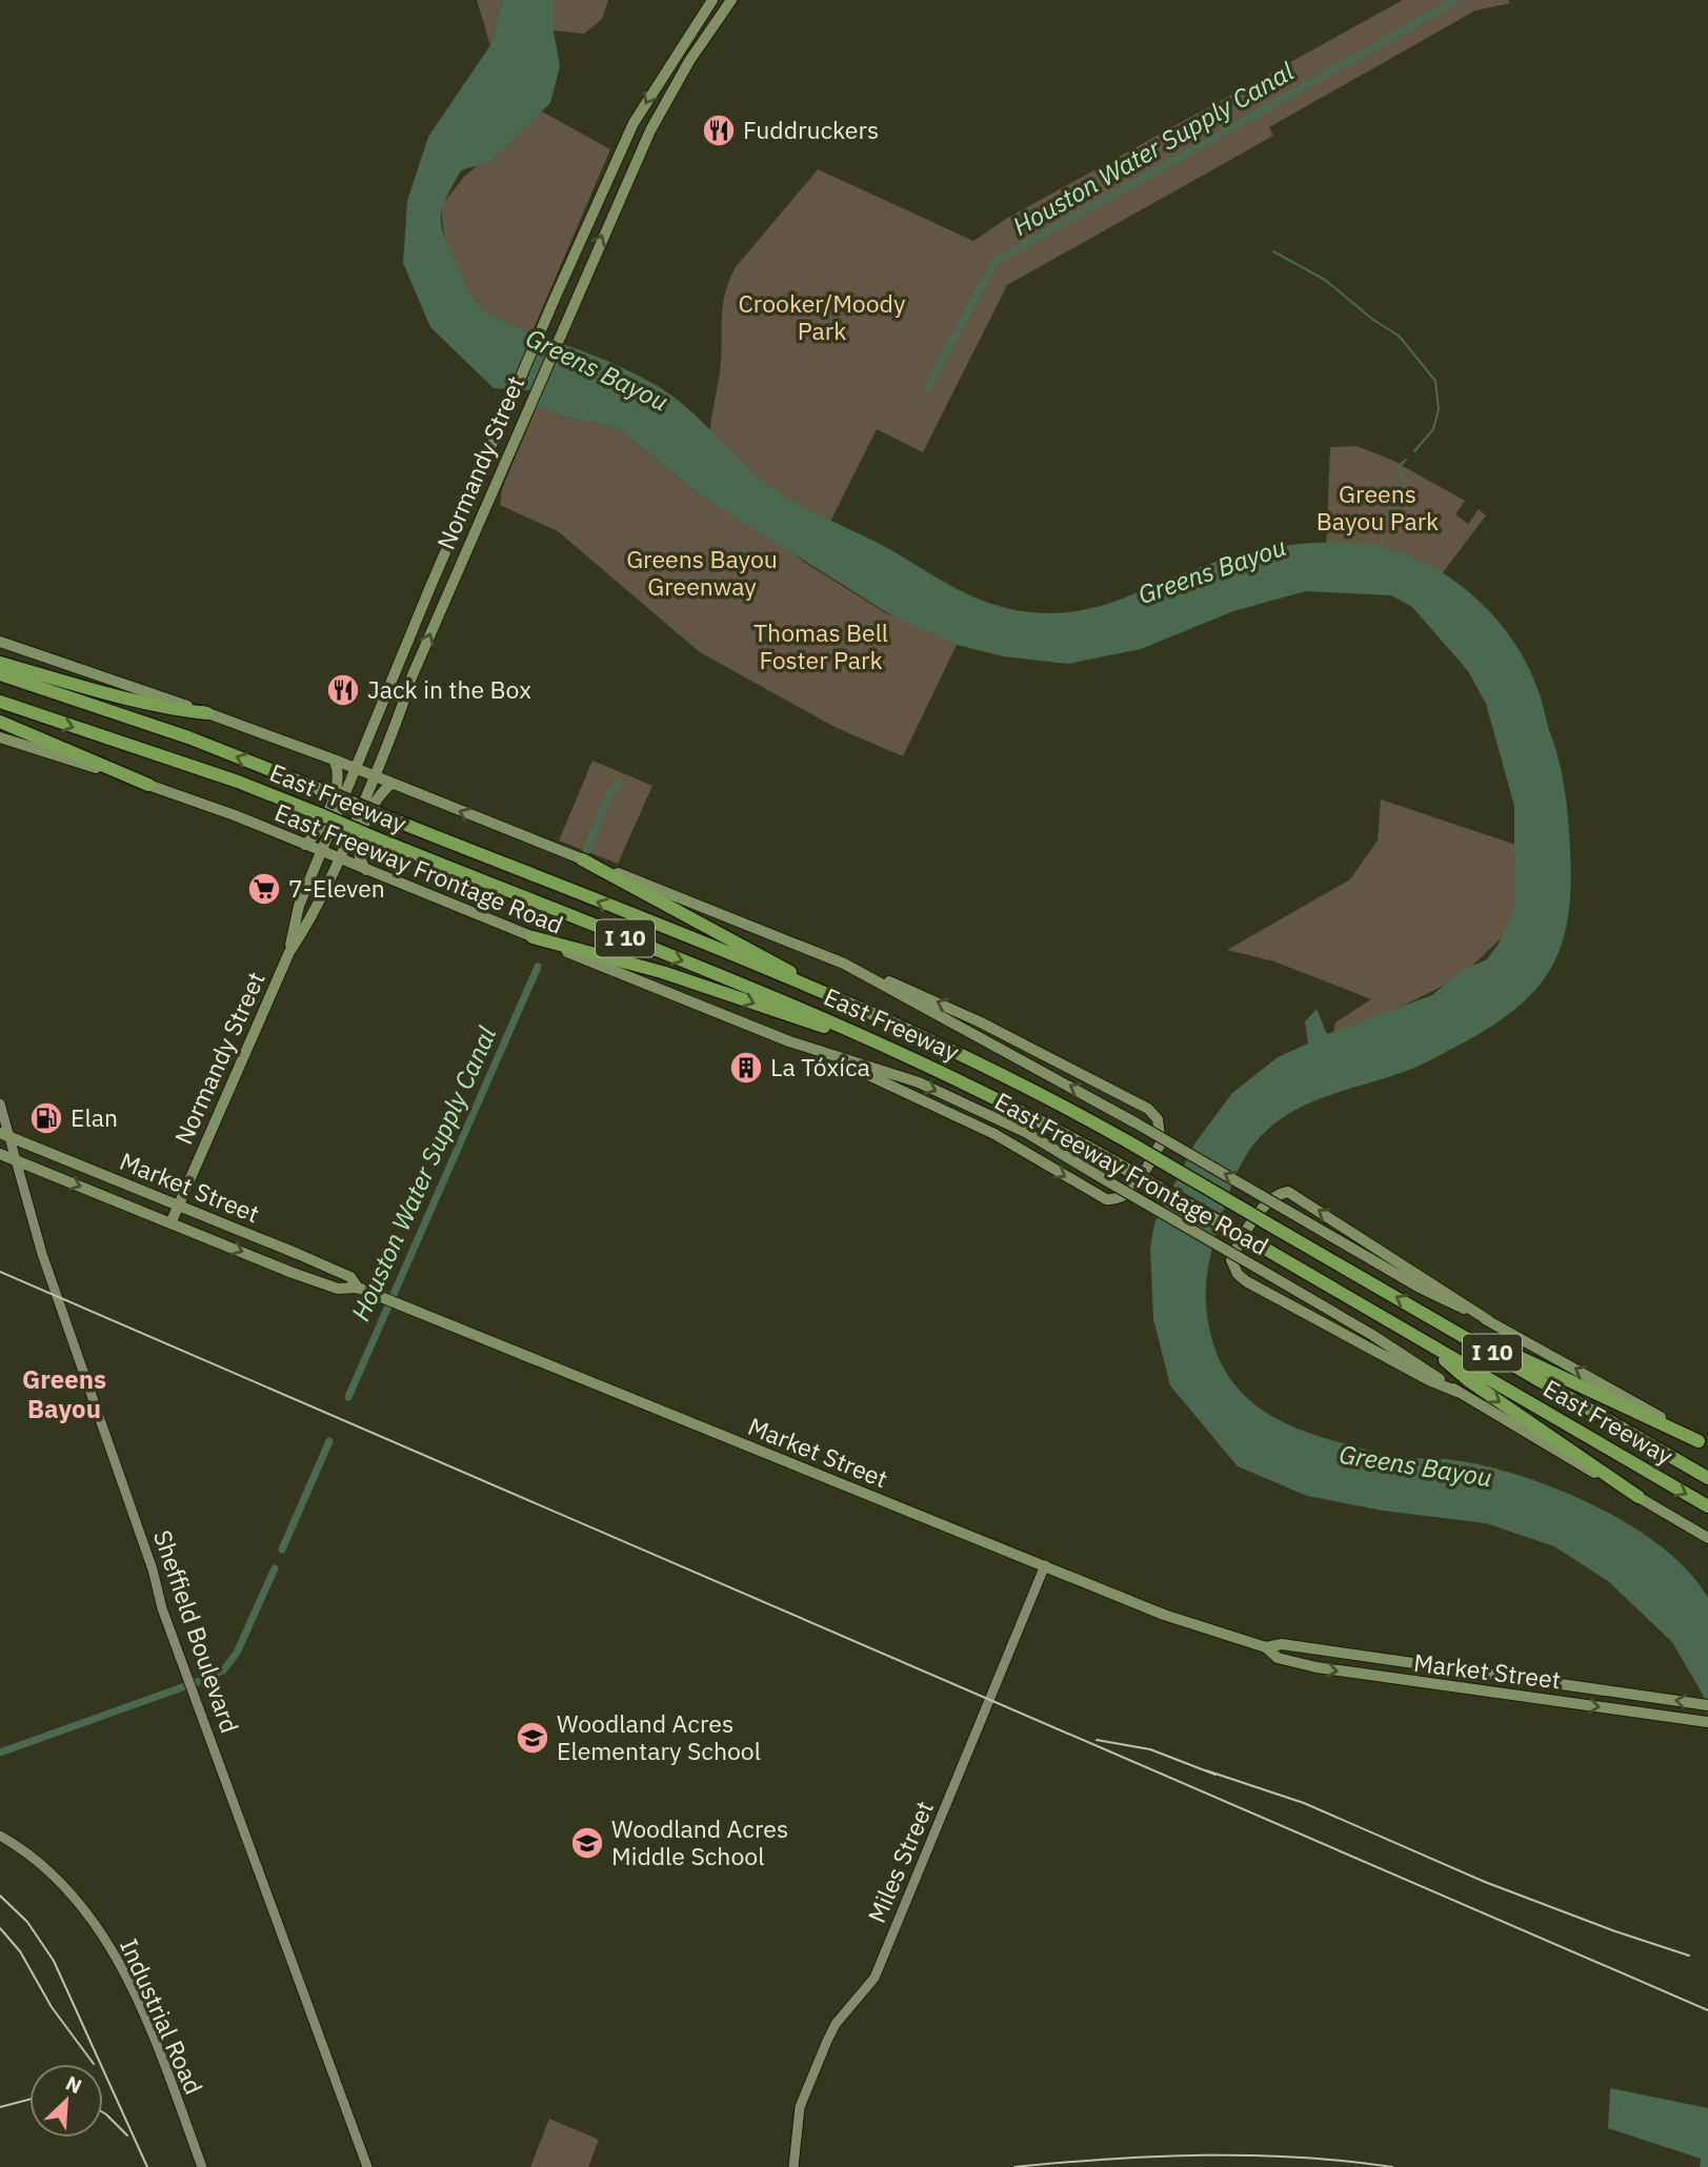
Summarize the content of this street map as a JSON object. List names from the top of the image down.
{
  "streets": {
    "highway": ["East Freeway", "I 10"],
    "main road": ["Normandy Street", "East Freeway Frontage Road", "Market Street"],
    "street": ["Sheffield Boulevard", "Miles Street", "Industrial Road"]
  },
  "crossings": [
    ["Normandy Street", "East Freeway Frontage Road"],
    ["Normandy Street", "Market Street"],
    ["Market Street", "Sheffield Boulevard"],
    ["Market Street", "Miles Street"]
  ],
  "districts": ["Greens Bayou"],
  "water": ["Houston Water Supply Canal", "Greens Bayou"],
  "parks": [
    "Crooker/Moody Park",
    "Greens Bayou Park",
    "Greens Bayou Greenway",
    "Thomas Bell Foster Park"
  ],
  "places": {
    "restaurant": ["Fuddruckers", "Jack in the Box"],
    "supermarket": ["7-Eleven"],
    "building": ["La Tóxíca"],
    "fuel station": ["Elan"],
    "school or university": ["Woodland Acres Elementary School", "Woodland Acres Middle School"]
  },
  "north": "top right"
}
